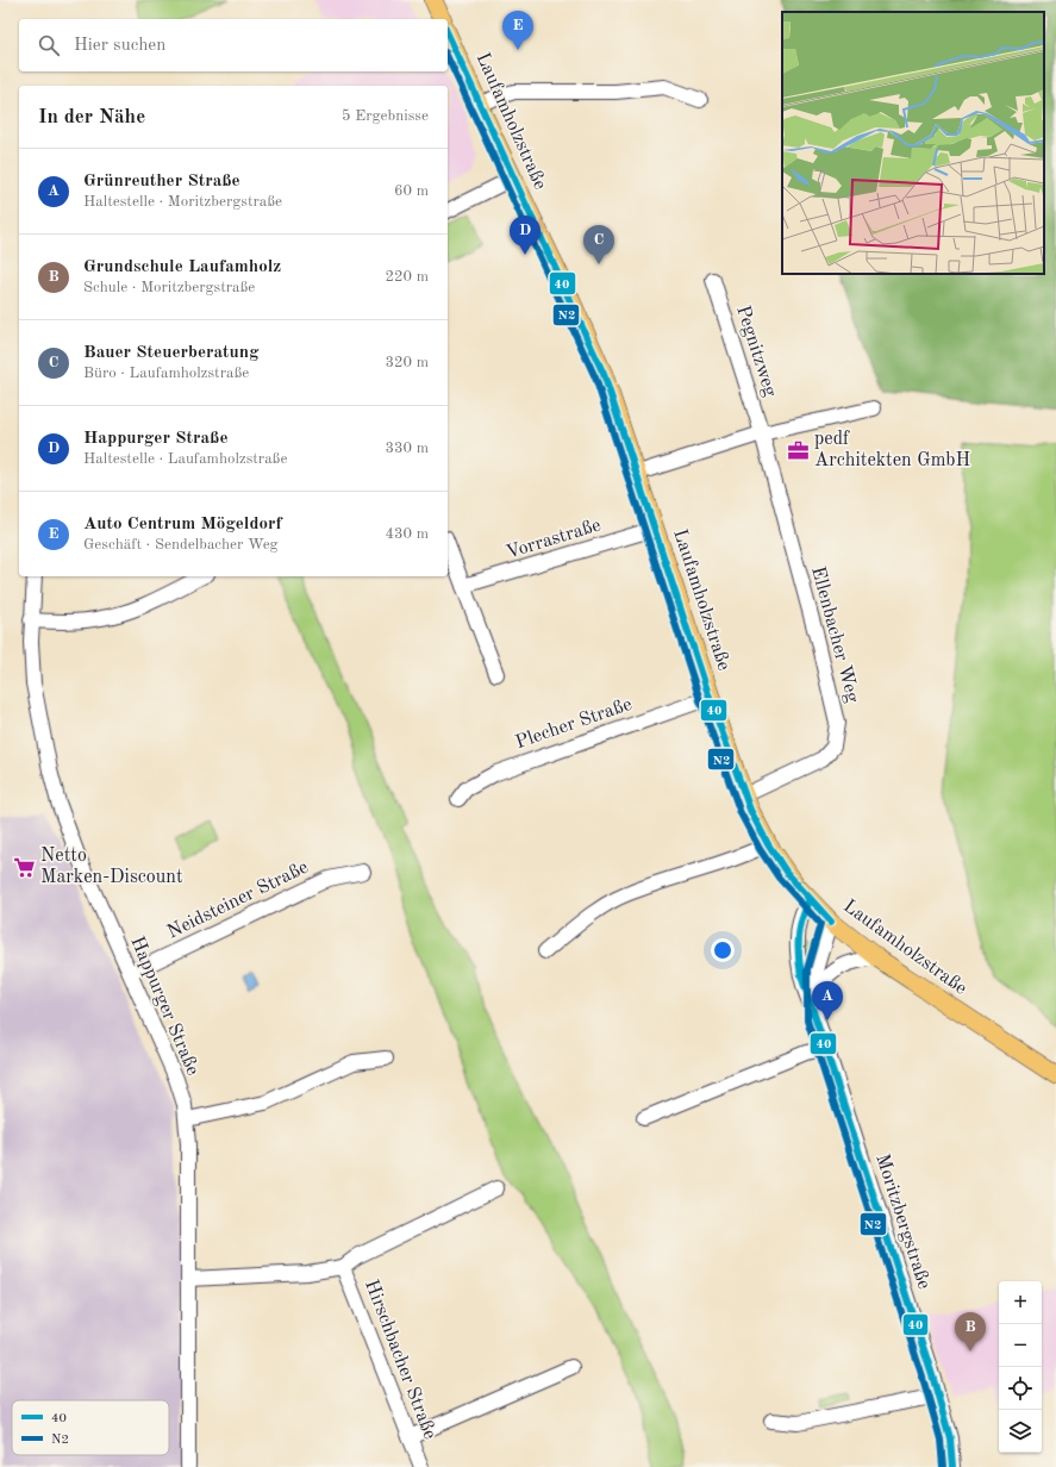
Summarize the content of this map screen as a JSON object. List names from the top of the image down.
{
  "streets": {
    "main road": ["Laufamholzstraße"],
    "street": [
      "Pegnitzweg",
      "Vorrastraße",
      "Ellenbacher Weg",
      "Plecher Straße",
      "Neidsteiner Straße",
      "Happurger Straße",
      "Moritzbergstraße",
      "Hirschbacher Straße"
    ]
  },
  "crossings": [
    ["Laufamholzstraße", "Vorrastraße"],
    ["Laufamholzstraße", "Ellenbacher Weg"],
    ["Laufamholzstraße", "Plecher Straße"],
    ["Laufamholzstraße", "Moritzbergstraße"],
    ["Pegnitzweg", "Ellenbacher Weg"],
    ["Neidsteiner Straße", "Happurger Straße"]
  ],
  "places": {
    "office": ["pedf Architekten GmbH"],
    "supermarket": ["Netto Marken-Discount"]
  },
  "lines": ["transit line 40", "transit line N2"],
  "legend": ["40", "N2"],
  "page": {
    "pins": [
      "E",
      "D",
      "C",
      "A",
      "B"
    ],
    "search": "Hier suchen",
    "heading": ["In der Nähe", "5 Ergebnisse"],
    "list": [
      {
        "mark": "A",
        "name": "Grünreuther Straße",
        "note": "Haltestelle · Moritzbergstraße",
        "value": "60 m"
      },
      {
        "mark": "B",
        "name": "Grundschule Laufamholz",
        "note": "Schule · Moritzbergstraße",
        "value": "220 m"
      },
      {
        "mark": "C",
        "name": "Bauer Steuerberatung",
        "note": "Büro · Laufamholzstraße",
        "value": "320 m"
      },
      {
        "mark": "D",
        "name": "Happurger Straße",
        "note": "Haltestelle · Laufamholzstraße",
        "value": "330 m"
      },
      {
        "mark": "E",
        "name": "Auto Centrum Mögeldorf",
        "note": "Geschäft · Sendelbacher Weg",
        "value": "430 m"
      }
    ],
    "map_buttons": ["+", "−"]
  }
}
